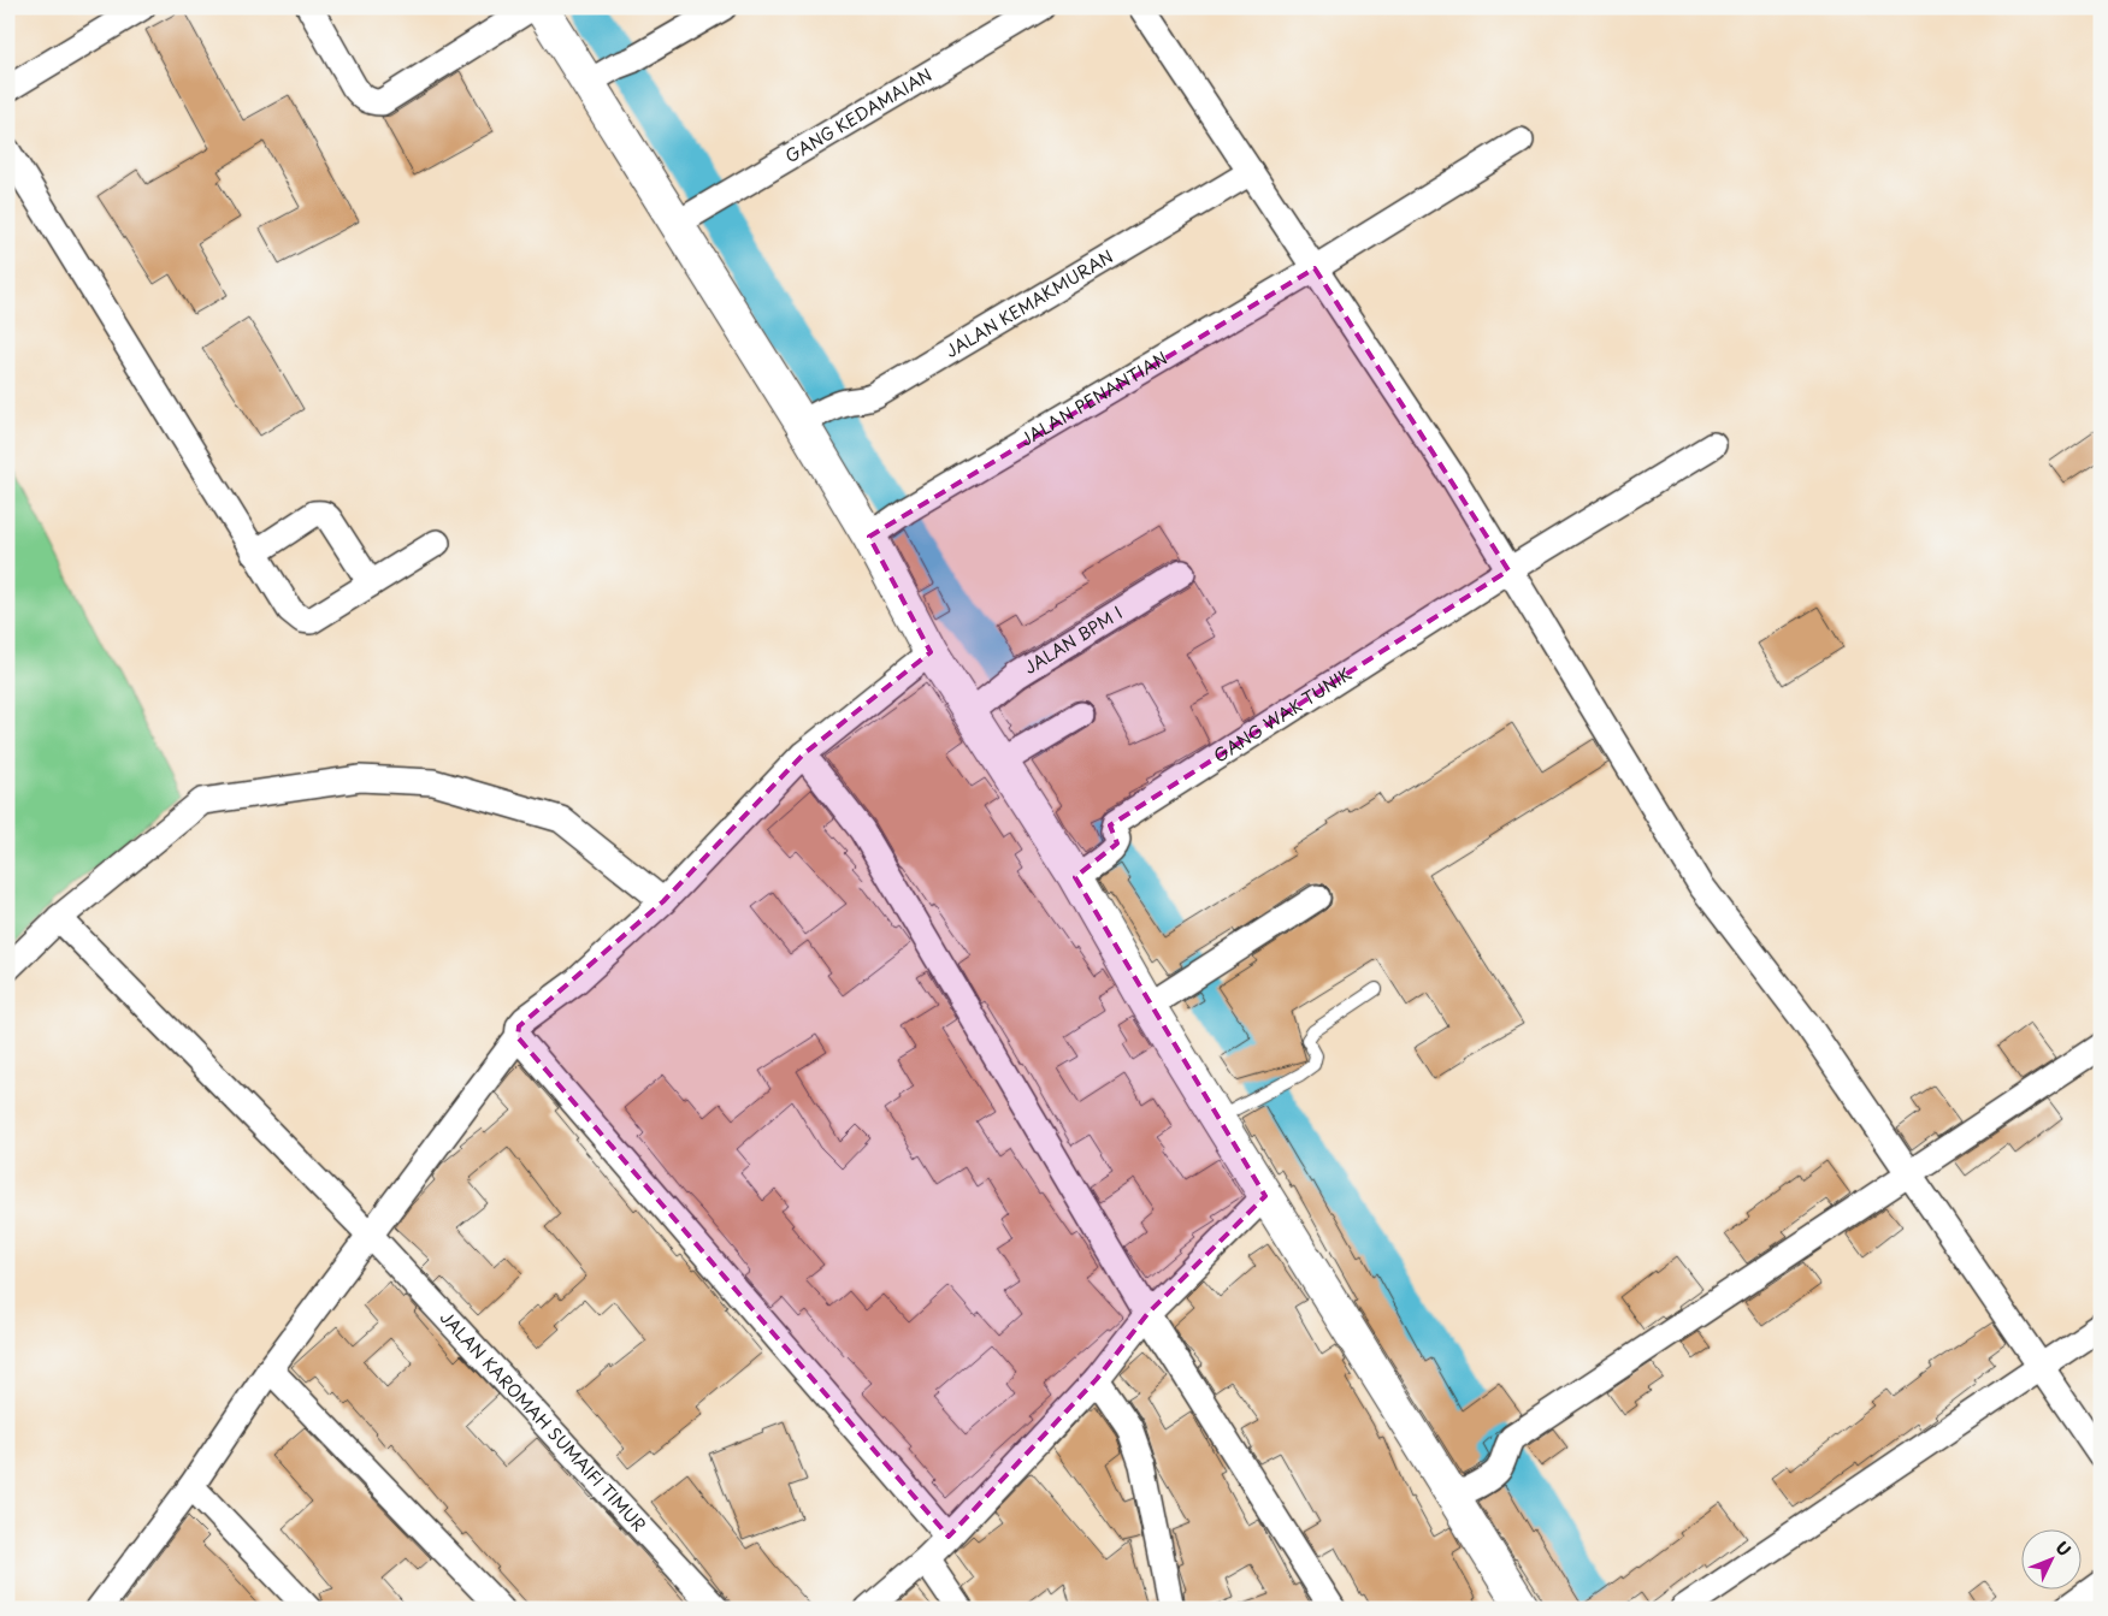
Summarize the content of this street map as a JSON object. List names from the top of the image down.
{
  "streets": {
    "street": [
      "GANG KEDAMAIAN",
      "JALAN KEMAKMURAN",
      "JALAN PENANTIAN",
      "JALAN BPM I",
      "GANG WAK TUNIK",
      "JALAN KAROMAH SUMAIFI TIMUR"
    ]
  },
  "north": "top right"
}
